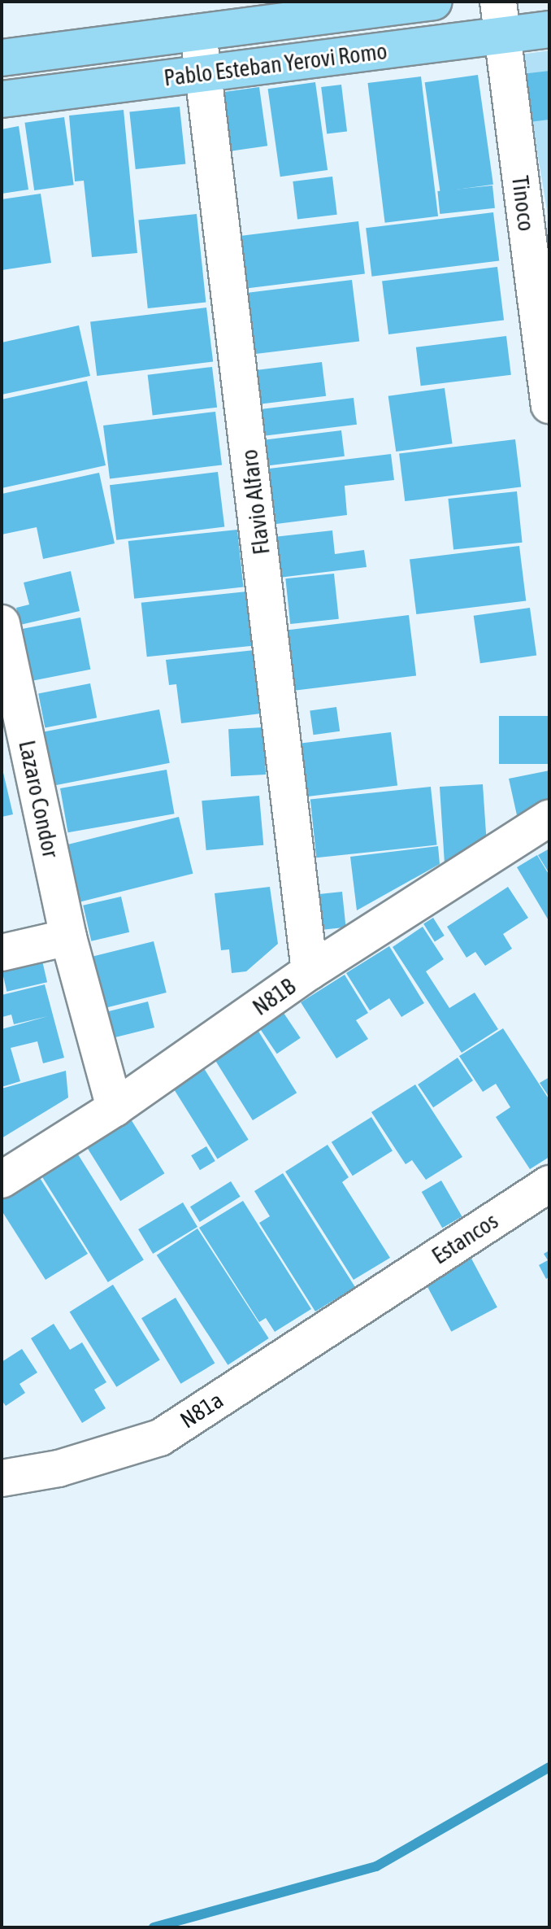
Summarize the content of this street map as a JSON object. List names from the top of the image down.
{
  "streets": {
    "main road": ["Pablo Esteban Yerovi Romo"],
    "street": [
      "Tinoco",
      "Flavio Alfaro",
      "Lazaro Condor",
      "N81B",
      "Estancos",
      "N81a"
    ]
  },
  "crossings": [
    ["Pablo Esteban Yerovi Romo", "Tinoco"],
    ["Pablo Esteban Yerovi Romo", "Flavio Alfaro"],
    ["Flavio Alfaro", "N81B"],
    ["Lazaro Condor", "N81B"],
    ["Estancos", "N81a"]
  ]
}
